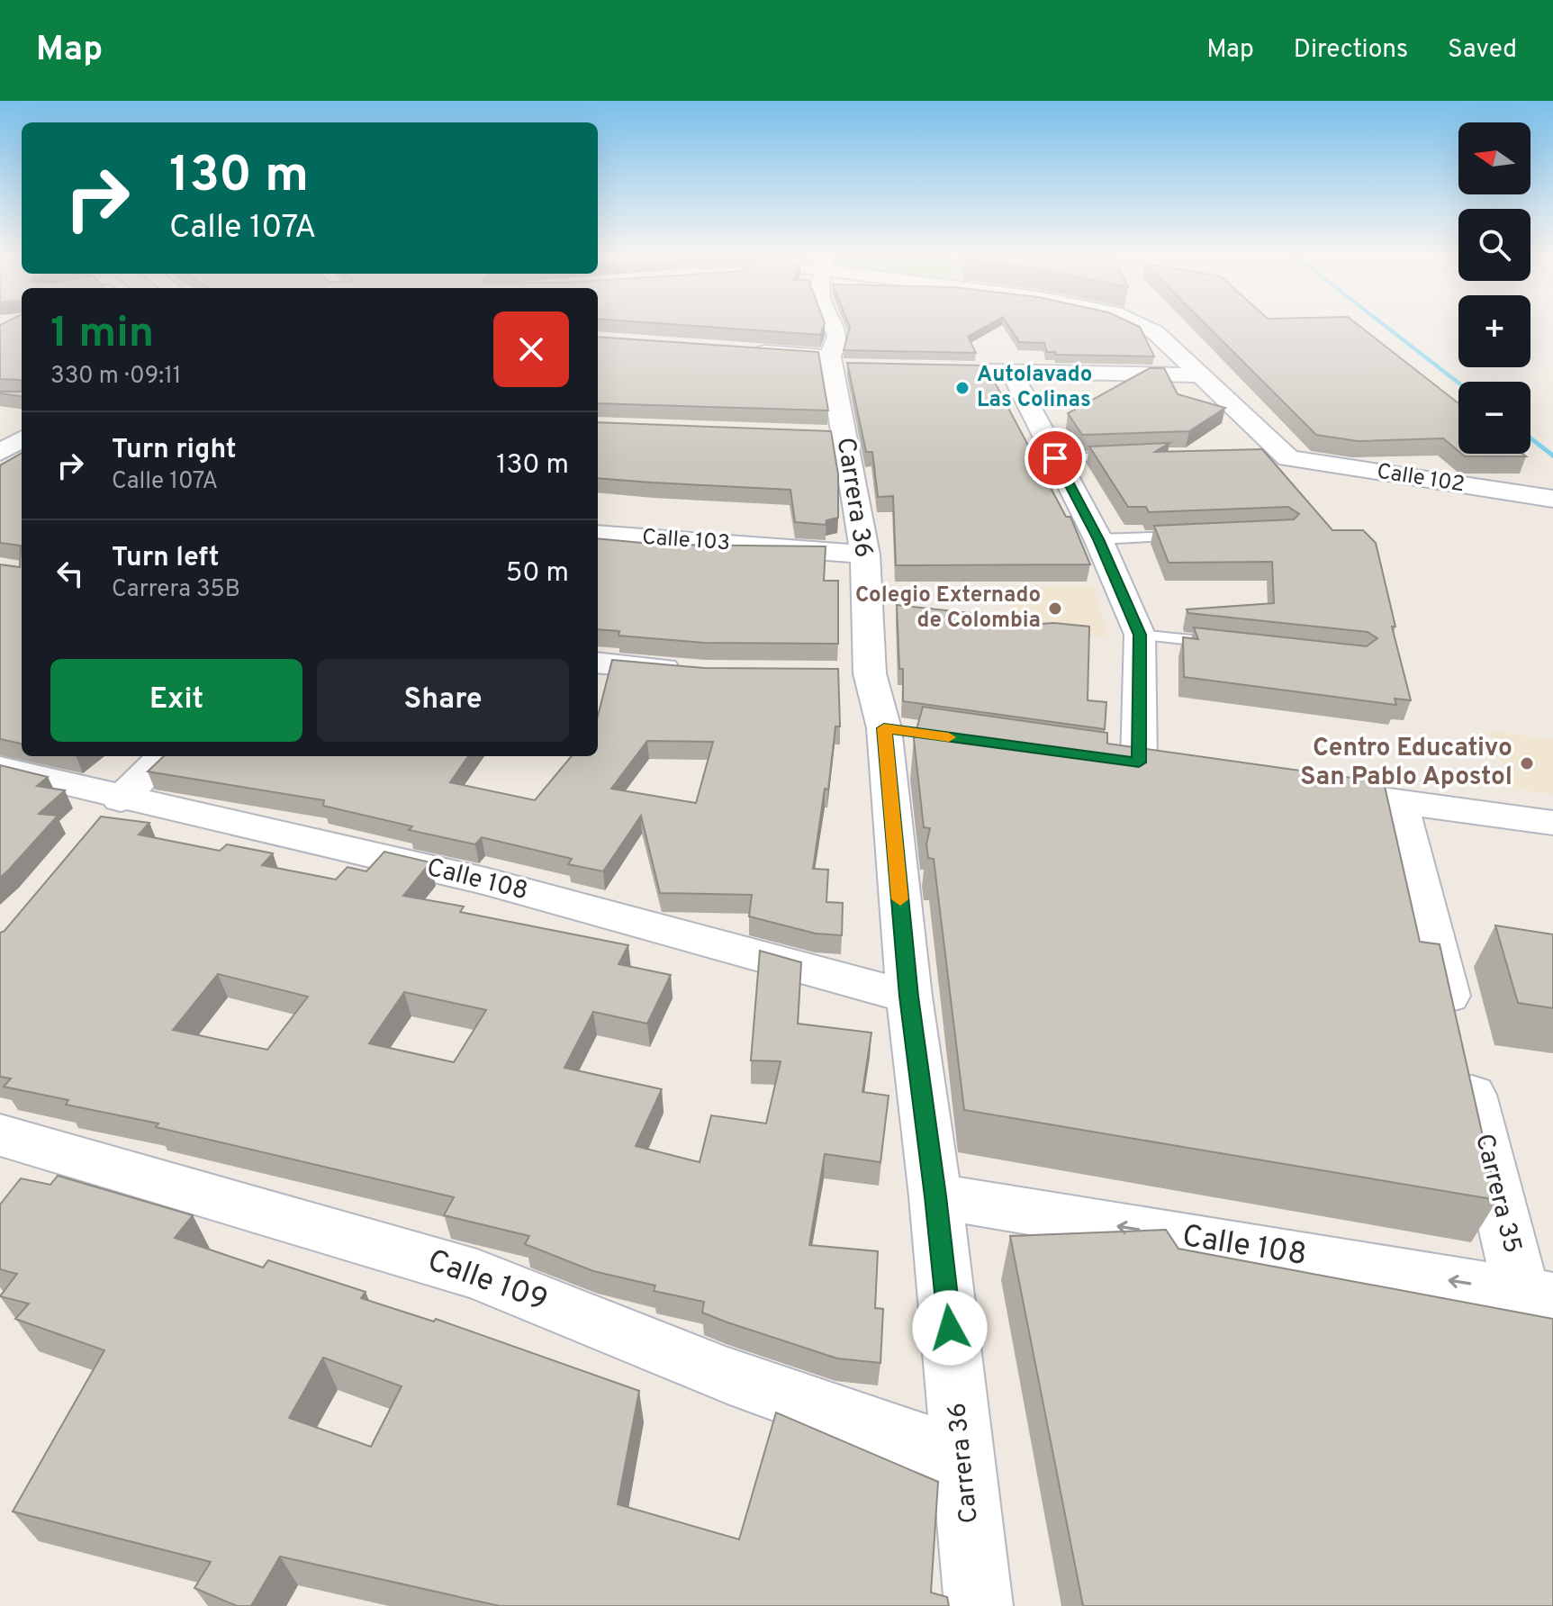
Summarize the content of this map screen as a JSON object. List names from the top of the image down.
{
  "streets": {
    "street": [
      "Calle 102",
      "Carrera 36",
      "Calle 103",
      "Calle 108",
      "Carrera 35",
      "Calle 109"
    ]
  },
  "crossings": [
    ["Carrera 36", "Calle 103"],
    ["Carrera 36", "Calle 108"],
    ["Carrera 36", "Calle 109"],
    ["Calle 108", "Carrera 35"]
  ],
  "one_way": ["Calle 108"],
  "places": ["Autolavado Las Colinas", "Colegio Externado de Colombia", "Centro Educativo San Pablo Apostol"],
  "north": "left",
  "page": {
    "header": "Map",
    "nav": ["Map", "Directions", "Saved"],
    "map_buttons": ["+", "−"],
    "turn": ["130 m", "Calle 107A"],
    "heading": ["1 min", "330 m · 09:11"],
    "list": [
      {
        "name": "Turn right",
        "note": "Calle 107A",
        "value": "130 m"
      },
      {
        "name": "Turn left",
        "note": "Carrera 35B",
        "value": "50 m"
      }
    ],
    "buttons": ["Exit", "Share"]
  }
}
